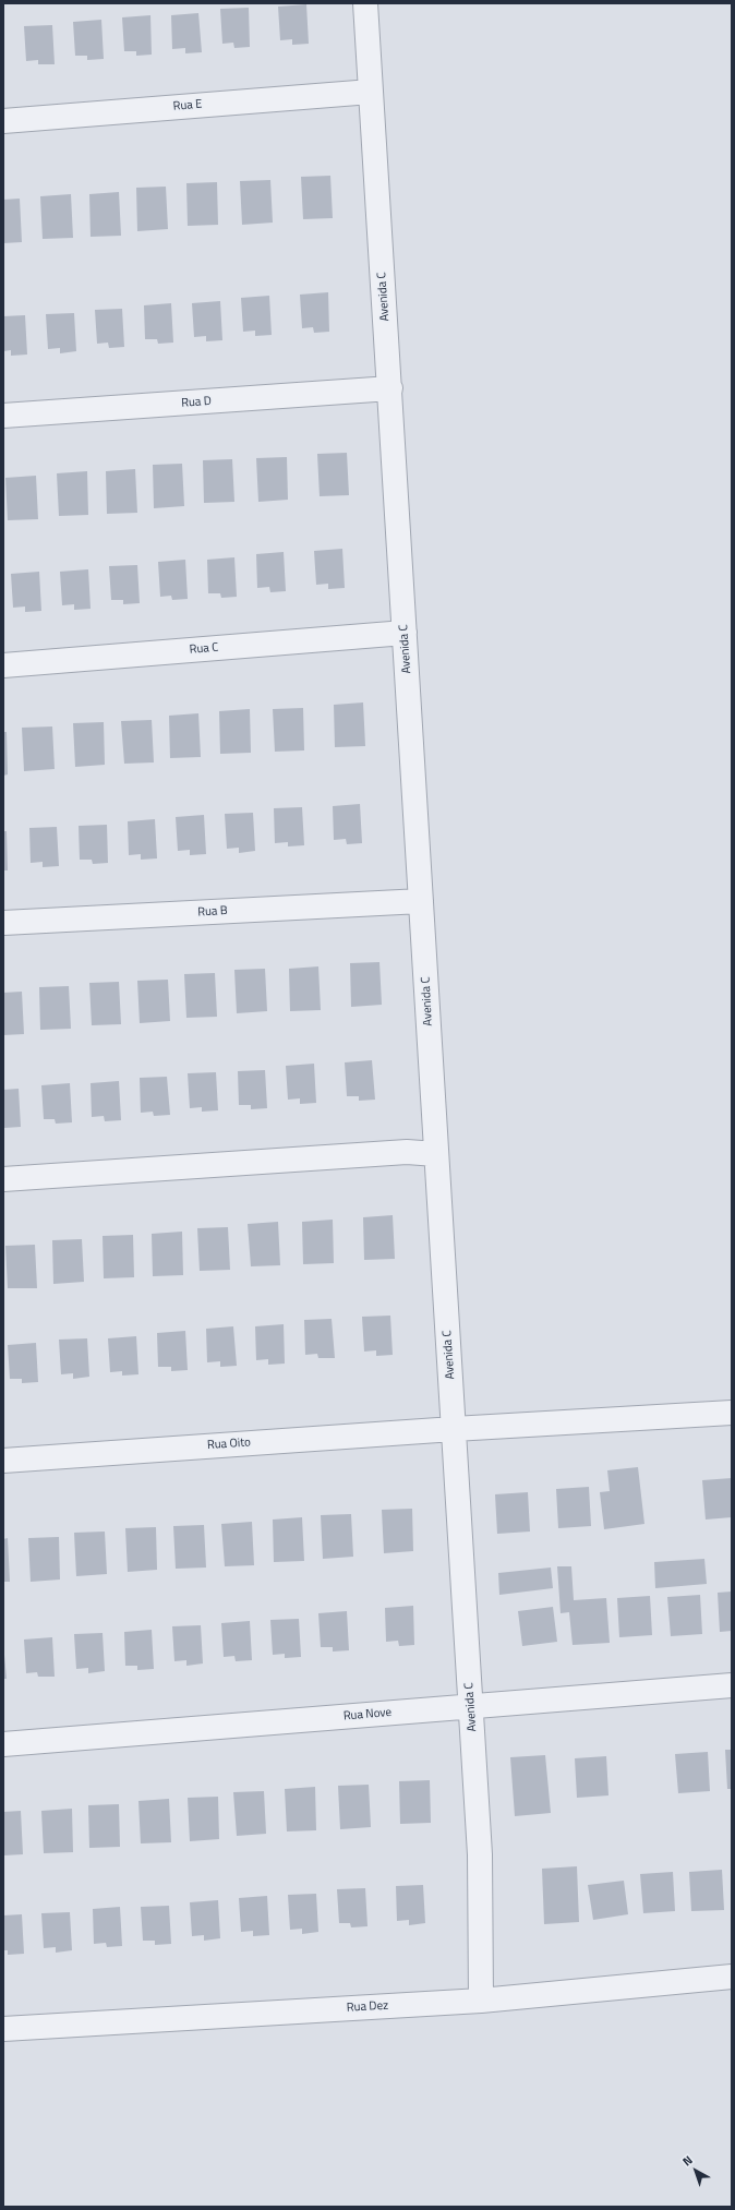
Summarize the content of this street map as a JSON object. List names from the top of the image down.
{
  "streets": {
    "street": [
      "Rua E",
      "Avenida C",
      "Rua D",
      "Rua C",
      "Rua B",
      "Rua Oito",
      "Rua Nove",
      "Rua Dez"
    ]
  },
  "crossings": [
    ["Rua E", "Avenida C"],
    ["Avenida C", "Rua D"],
    ["Avenida C", "Rua C"],
    ["Avenida C", "Rua B"],
    ["Avenida C", "Rua Oito"],
    ["Avenida C", "Rua Nove"],
    ["Avenida C", "Rua Dez"]
  ],
  "north": "top left"
}
